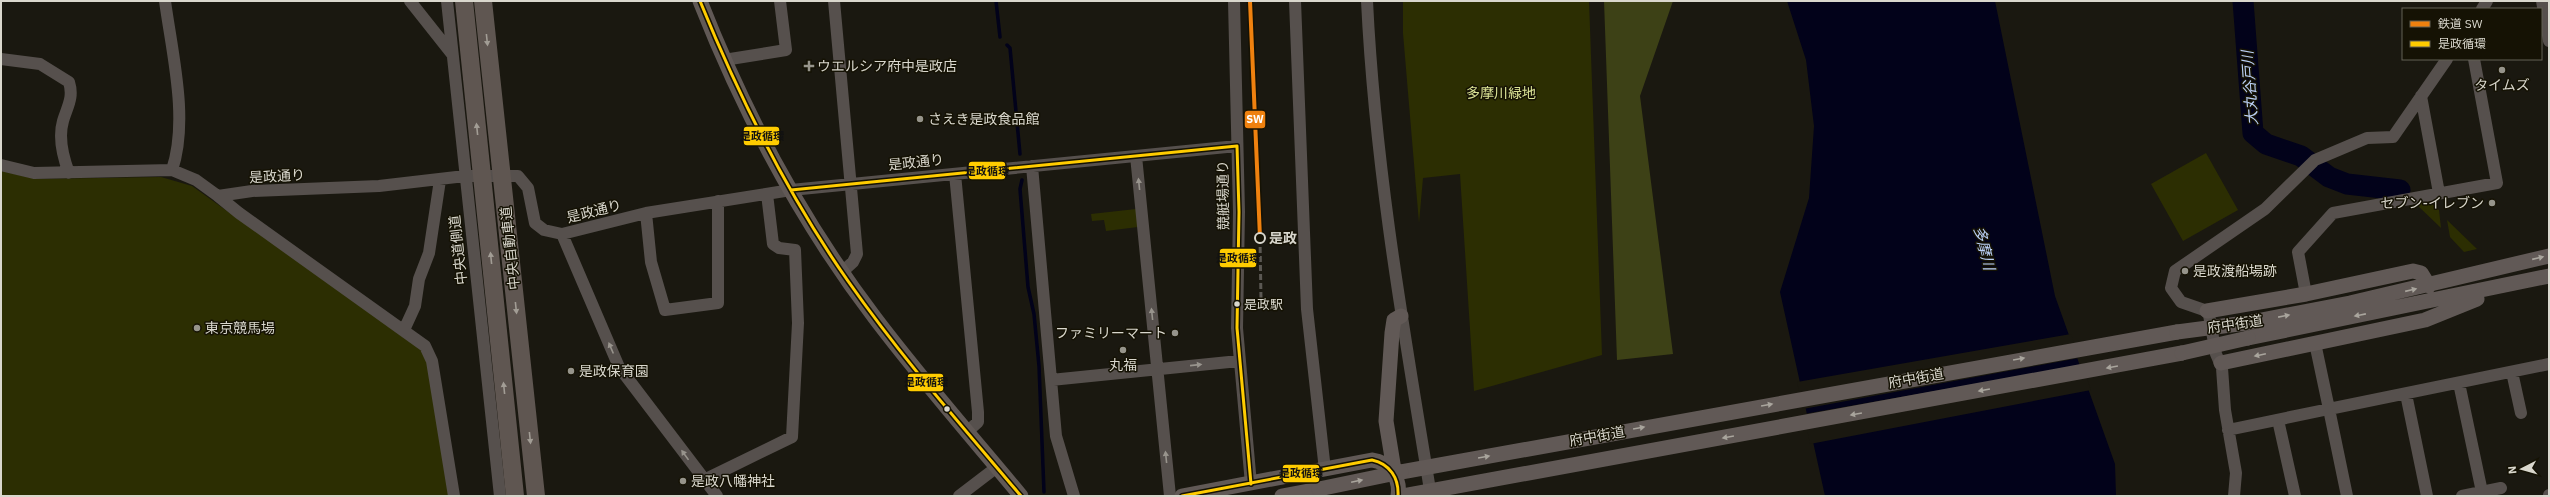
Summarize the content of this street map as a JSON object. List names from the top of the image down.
{
  "streets": {
    "highway": ["中央自動車道"],
    "main road": ["府中街道"],
    "street": ["是政通り", "競艇場通り", "中央道側道"]
  },
  "crossings": [
    ["是政通り", "競艇場通り"],
    ["是政通り", "中央道側道"]
  ],
  "water": ["大丸谷戸川", "多摩川"],
  "parks": ["多摩川緑地"],
  "places": {
    "health": ["ウエルシア府中是政店"],
    "other": [
      "タイムズ",
      "さえき是政食品館",
      "セブン-イレブン",
      "是政",
      "是政渡船場跡",
      "是政駅",
      "東京競馬場",
      "ファミリーマート",
      "丸福",
      "是政保育園",
      "是政八幡神社"
    ]
  },
  "lines": ["rail line SW", "transit line 是政循環"],
  "legend": ["鉄道 SW", "是政循環"],
  "north": "left"
}
